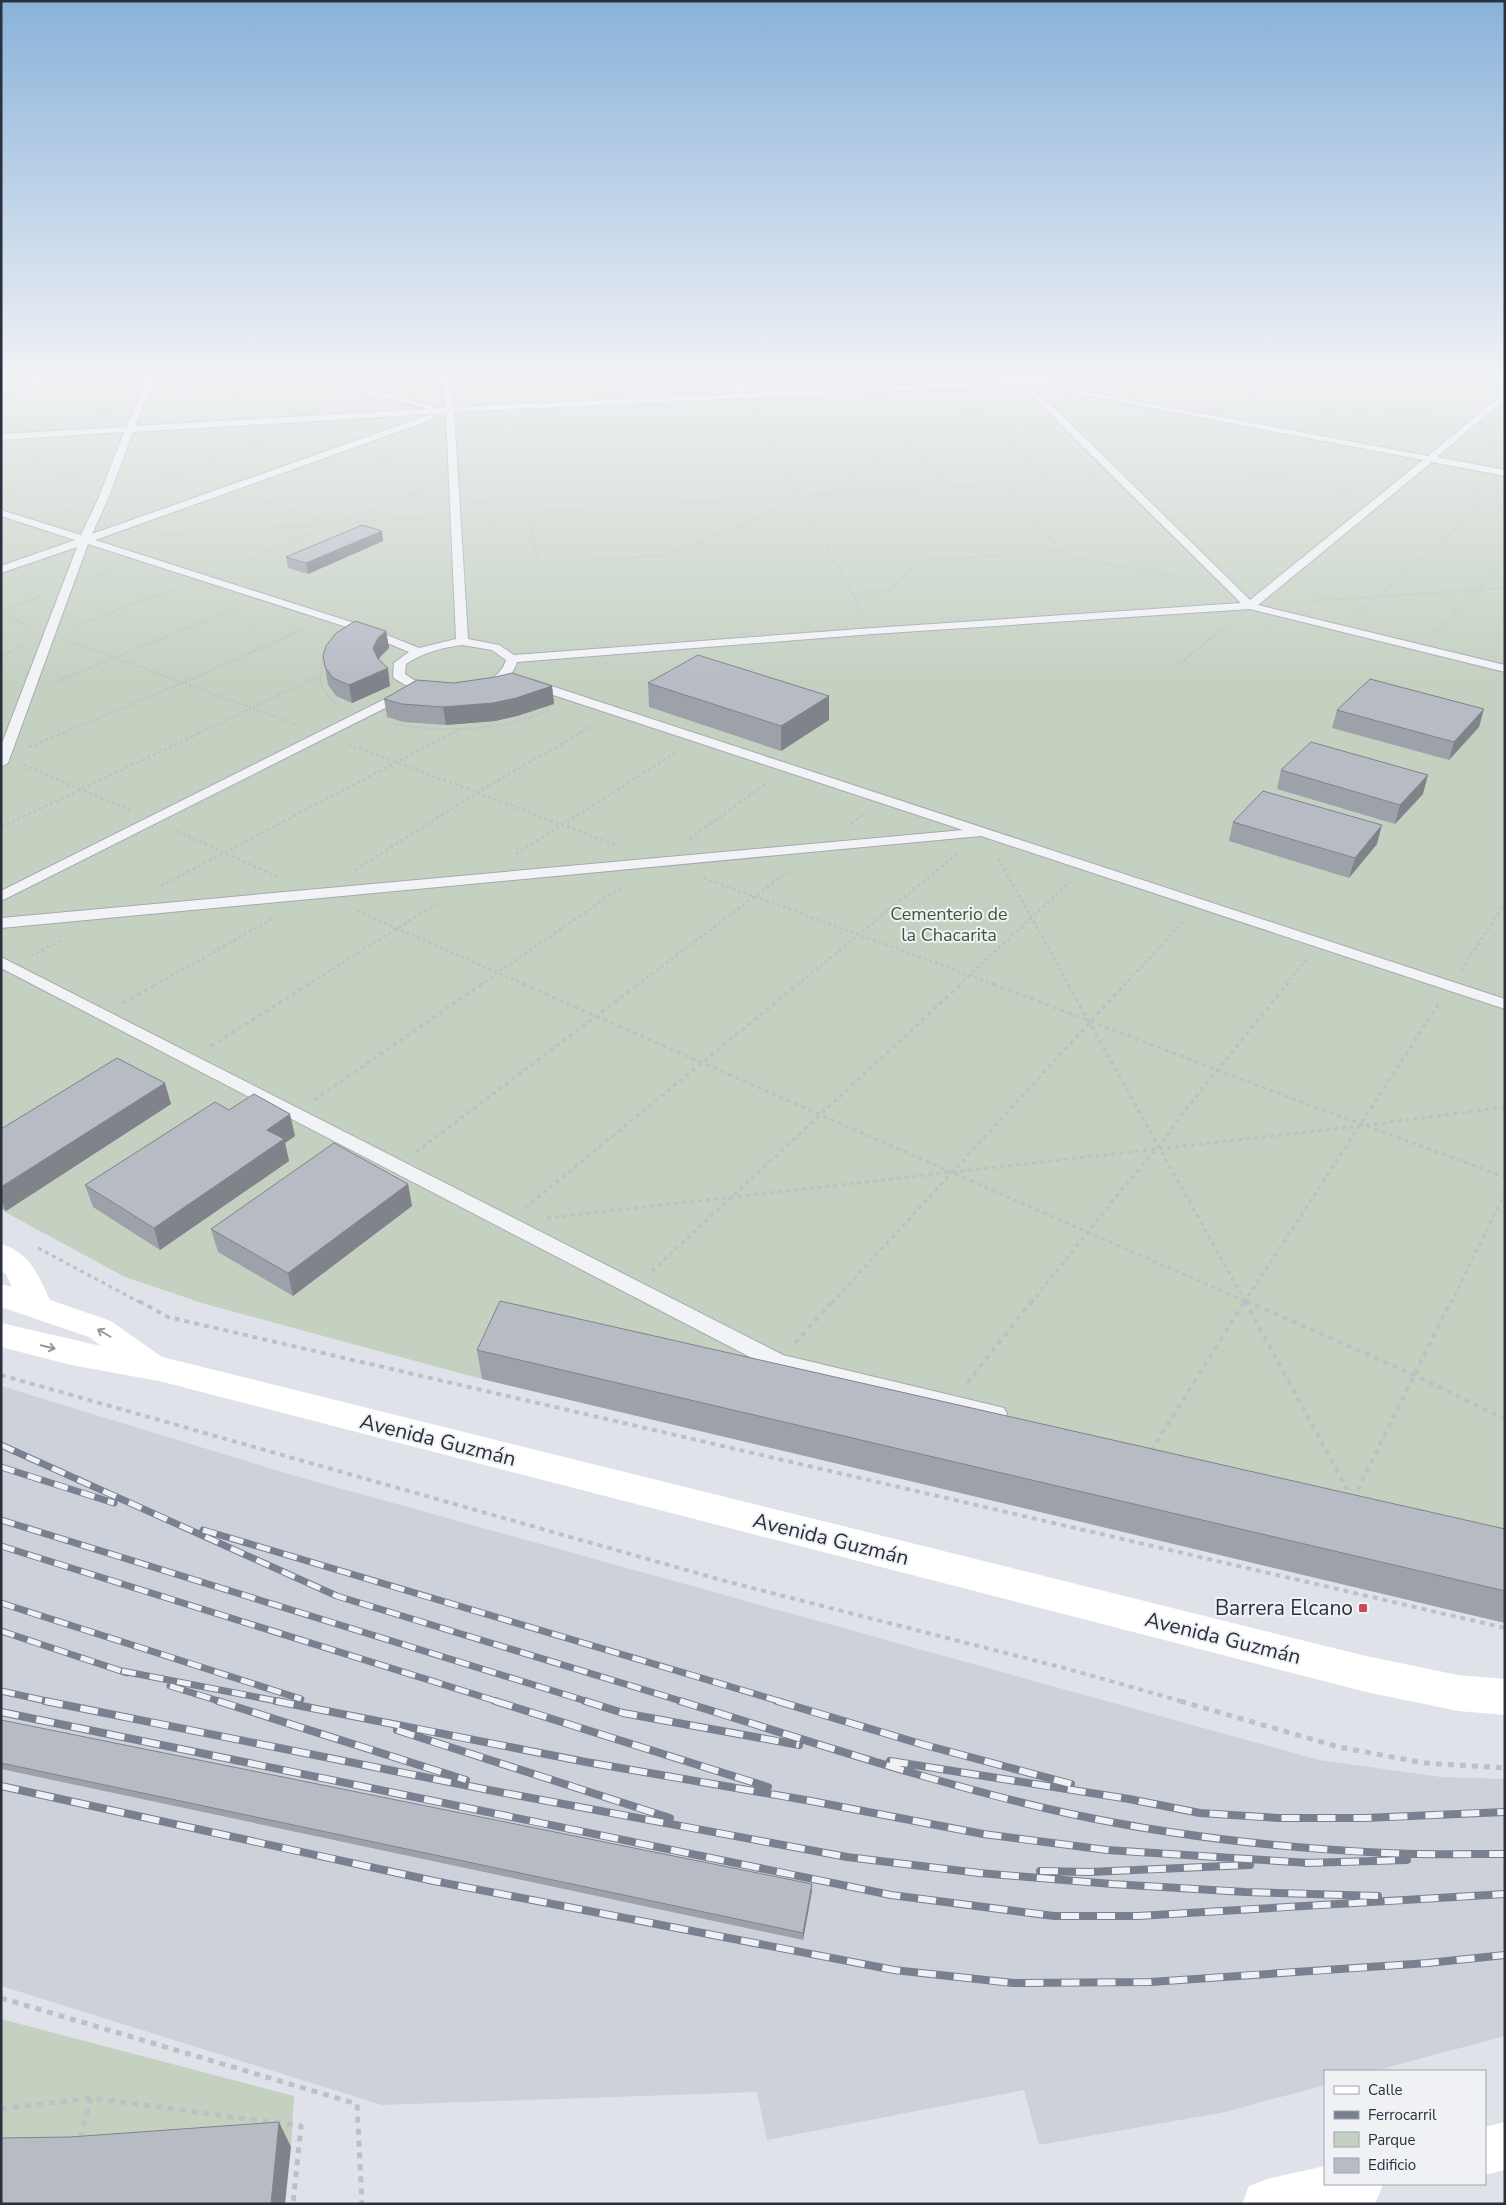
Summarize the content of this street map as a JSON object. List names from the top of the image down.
{
  "streets": {
    "main road": ["Avenida Guzmán"]
  },
  "parks": ["Cementerio de la Chacarita"],
  "places": {
    "transit": ["Barrera Elcano"]
  },
  "legend": [
    "Calle",
    "Ferrocarril",
    "Parque",
    "Edificio"
  ]
}
